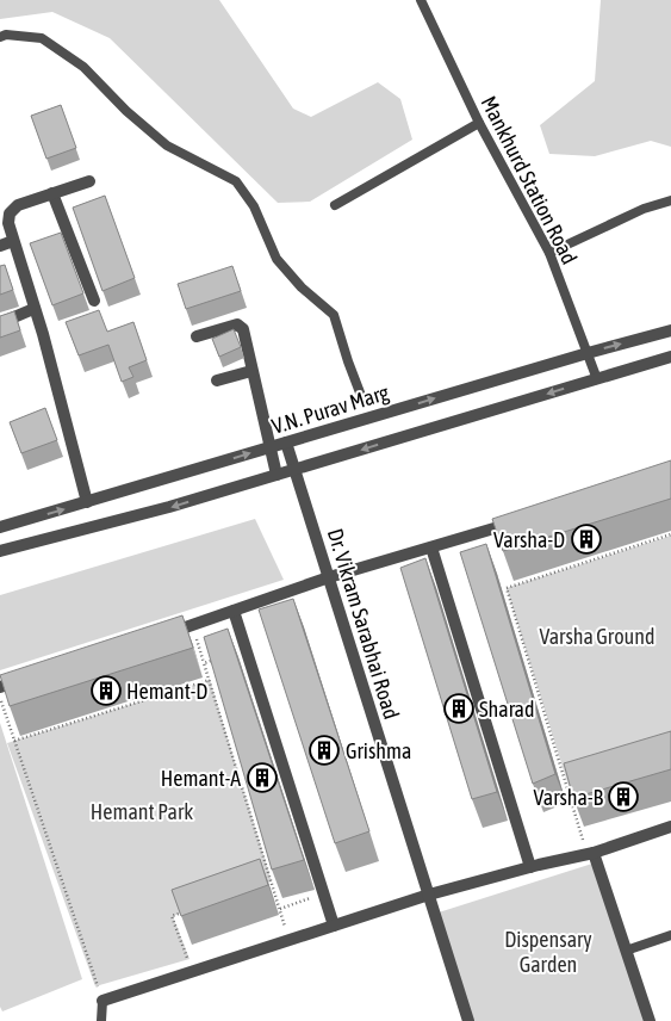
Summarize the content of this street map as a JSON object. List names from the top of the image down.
{
  "streets": {
    "street": ["V.N. Purav Marg", "Dr. Vikram Sarabhai Road"],
    "lane": ["Mankhurd Station Road"]
  },
  "crossings": [
    ["Mankhurd Station Road", "V.N. Purav Marg"],
    ["V.N. Purav Marg", "Dr. Vikram Sarabhai Road"]
  ],
  "parks": ["Varsha Ground", "Hemant Park", "Dispensary Garden"],
  "places": {
    "building": [
      "Varsha-D",
      "Hemant-D",
      "Sharad",
      "Grishma",
      "Hemant-A",
      "Varsha-B"
    ]
  }
}
